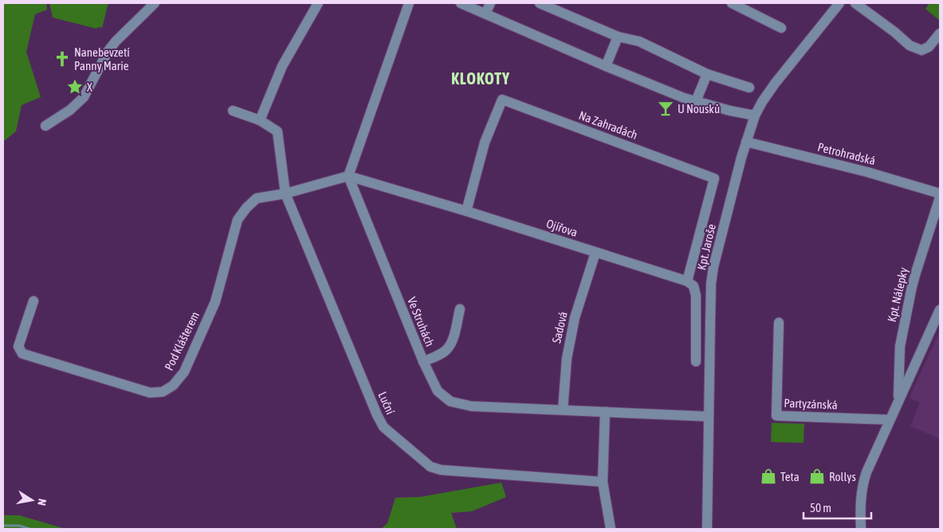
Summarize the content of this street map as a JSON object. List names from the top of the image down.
{
  "streets": {
    "street": [
      "Na Zahradách",
      "Petrohradská",
      "Ojířova",
      "Kpt. Jaroše",
      "Kpt. Nálepky",
      "Ve Struhách",
      "Sadová",
      "Pod Klášterem",
      "Luční",
      "Partyzánská"
    ]
  },
  "crossings": [
    ["Na Zahradách", "Ojířova"],
    ["Petrohradská", "Kpt. Jaroše"],
    ["Ojířova", "Ve Struhách"],
    ["Ojířova", "Sadová"],
    ["Ojířova", "Pod Klášterem"],
    ["Kpt. Jaroše", "Ve Struhách"],
    ["Kpt. Nálepky", "Partyzánská"],
    ["Ve Struhách", "Sadová"],
    ["Ve Struhách", "Pod Klášterem"],
    ["Pod Klášterem", "Luční"]
  ],
  "districts": ["KLOKOTY"],
  "places": {
    "church": ["Nanebevzetí Panny Marie"],
    "place": ["X"],
    "bar": ["U Nousků"],
    "shop": ["Teta", "Rollys"]
  },
  "scale_bar": "50 m",
  "north": "right"
}
